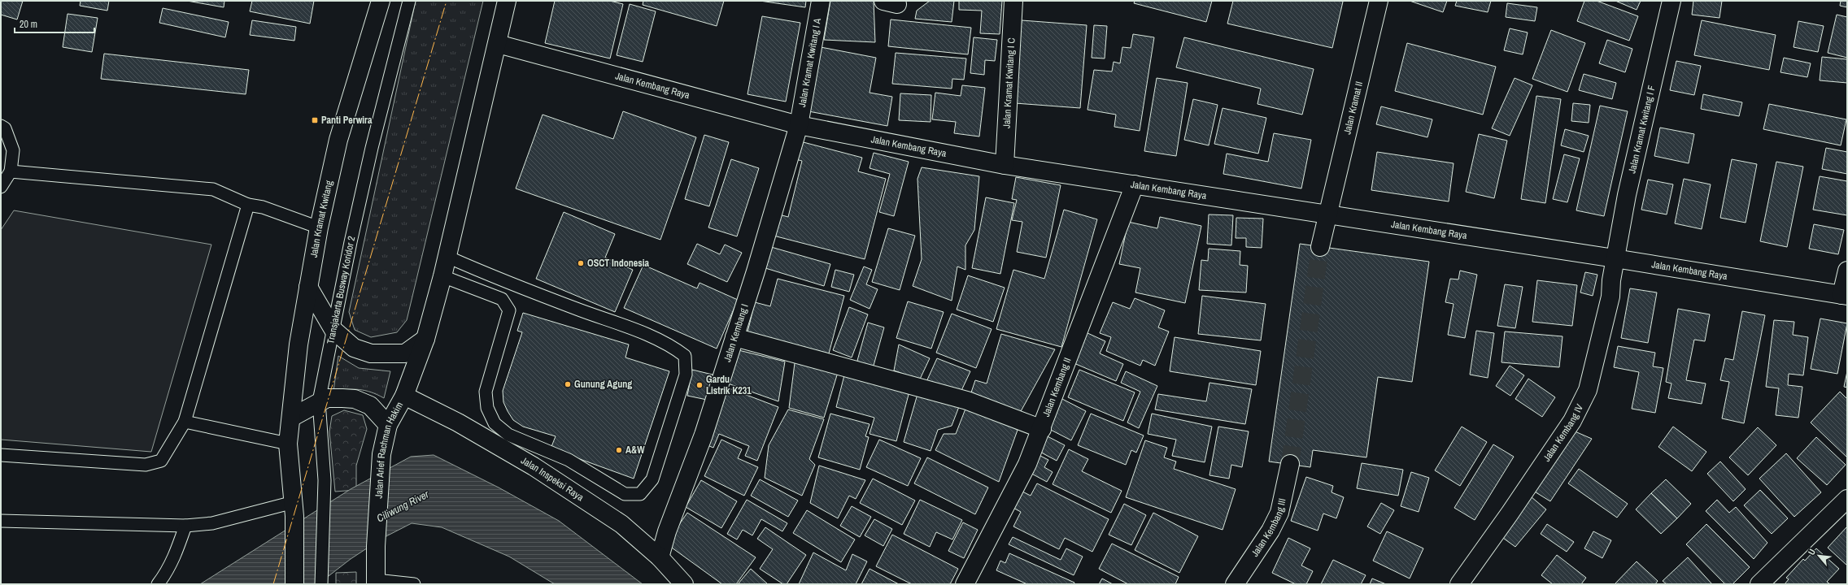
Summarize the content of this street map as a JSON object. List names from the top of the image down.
{
  "streets": {
    "street": [
      "Jalan Kramat Kwitang I A",
      "Jalan Kramat Kwitang I C",
      "Jalan Kembang Raya",
      "Jalan Kramat II",
      "Jalan Kramat Kwitang I F",
      "Jalan Kramat Kwitang",
      "Jalan Kembang I",
      "Jalan Kembang II",
      "Jalan Kembang IV",
      "Jalan Arief Rachman Hakim",
      "Jalan Inspeksi Raya",
      "Jalan Kembang III"
    ],
    "lane": ["Transjakarta Busway Koridor 2"]
  },
  "crossings": [
    ["Jalan Kramat Kwitang I A", "Jalan Kembang Raya"],
    ["Jalan Kramat Kwitang I A", "Jalan Kembang I"],
    ["Jalan Kramat Kwitang I C", "Jalan Kembang Raya"],
    ["Jalan Kembang Raya", "Jalan Kramat II"],
    ["Jalan Kembang Raya", "Jalan Kramat Kwitang I F"],
    ["Jalan Kembang Raya", "Jalan Kembang I"],
    ["Jalan Kembang Raya", "Jalan Kembang II"],
    ["Jalan Kembang Raya", "Jalan Kembang IV"],
    ["Jalan Kramat Kwitang I F", "Jalan Kembang IV"],
    ["Jalan Kembang I", "Jalan Inspeksi Raya"],
    ["Jalan Arief Rachman Hakim", "Jalan Inspeksi Raya"]
  ],
  "water": ["Ciliwung River"],
  "places": {
    "transit": ["Panti Perwira"],
    "other": [
      "OSCT Indonesia",
      "Gunung Agung",
      "Gardu Listrik K231",
      "A&W"
    ]
  },
  "scale_bar": "20 m",
  "north": "top left"
}
